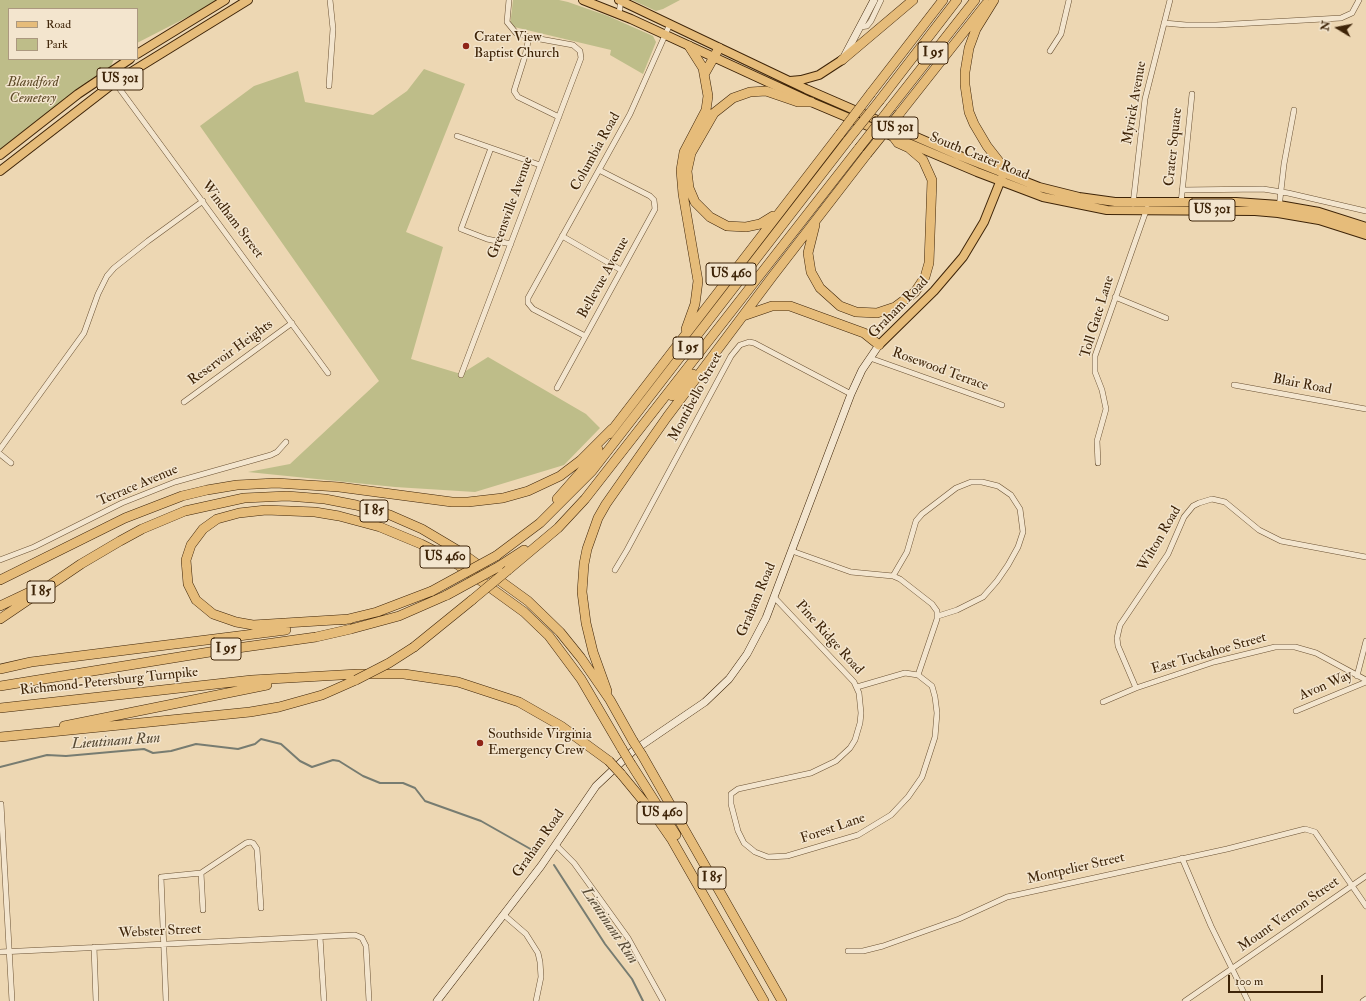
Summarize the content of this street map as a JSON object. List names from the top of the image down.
{
  "streets": {
    "highway": [
      "I 95",
      "US 460",
      "I 85",
      "Richmond-Petersburg Turnpike"
    ],
    "main road": ["US 301", "South Crater Road", "Graham Road"],
    "street": [
      "Myrick Avenue",
      "Crater Square",
      "Columbia Road",
      "Greensville Avenue",
      "Windham Street",
      "Bellevue Avenue",
      "Toll Gate Lane",
      "Reservoir Heights",
      "Rosewood Terrace",
      "Blair Road",
      "Montibello Street",
      "Terrace Avenue",
      "Wilton Road",
      "Pine Ridge Road",
      "East Tuckahoe Street",
      "Avon Way",
      "Forest Lane",
      "Montpelier Street",
      "Mount Vernon Street",
      "Webster Street"
    ]
  },
  "crossings": [
    ["I 95", "US 460"],
    ["US 301", "Windham Street"],
    ["Myrick Avenue", "South Crater Road"],
    ["Crater Square", "South Crater Road"],
    ["Columbia Road", "South Crater Road"],
    ["Columbia Road", "Bellevue Avenue"],
    ["South Crater Road", "Graham Road"],
    ["South Crater Road", "Toll Gate Lane"],
    ["Windham Street", "Reservoir Heights"],
    ["US 460", "I 85"],
    ["US 460", "Richmond-Petersburg Turnpike"],
    ["Graham Road", "Rosewood Terrace"],
    ["Graham Road", "Montibello Street"],
    ["Graham Road", "Pine Ridge Road"],
    ["Wilton Road", "East Tuckahoe Street"],
    ["Pine Ridge Road", "Forest Lane"],
    ["East Tuckahoe Street", "Avon Way"],
    ["Montpelier Street", "Mount Vernon Street"]
  ],
  "water": ["Lieutinant Run"],
  "parks": ["Blandford Cemetery"],
  "places": ["Crater View Baptist Church", "Southside Virginia Emergency Crew"],
  "legend": ["Road", "Park"],
  "scale_bar": "100 m",
  "north": "left"
}
